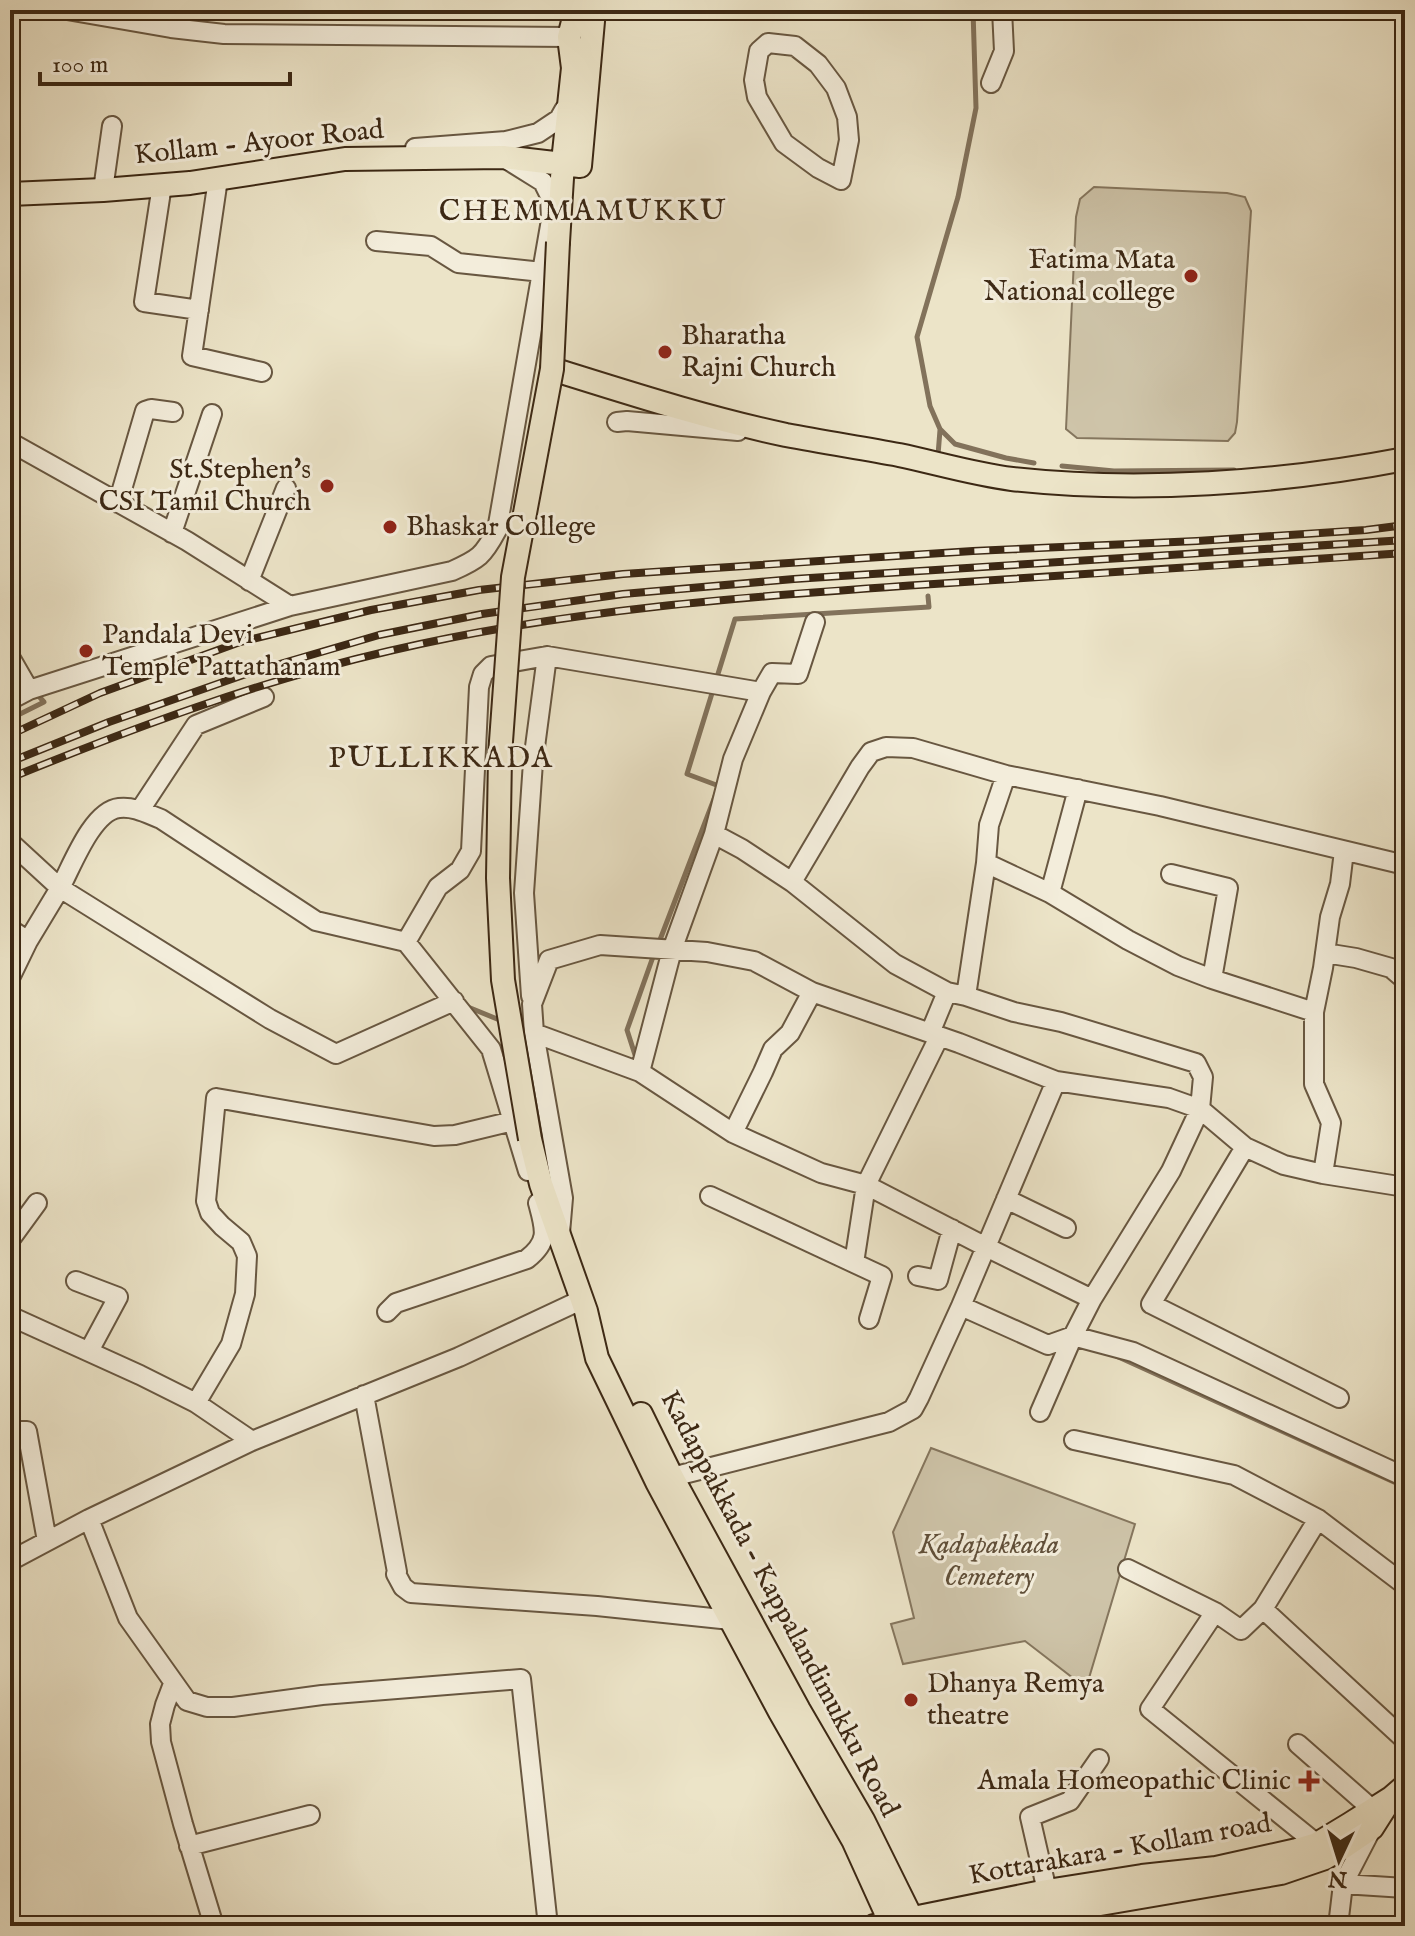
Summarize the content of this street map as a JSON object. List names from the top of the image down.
{
  "streets": {
    "main road": ["Kollam - Ayoor Road", "Kadappakkada - Kappalandimukku Road", "Kottarakara - Kollam road"]
  },
  "crossings": [
    ["Kollam - Ayoor Road", "Kadappakkada - Kappalandimukku Road"],
    ["Kadappakkada - Kappalandimukku Road", "Kottarakara - Kollam road"]
  ],
  "districts": ["CHEMMAMUKKU", "PULLIKKADA"],
  "parks": ["Kadapakkada Cemetery"],
  "places": {
    "other": [
      "Fatima Mata National college",
      "Bharatha Rajni Church",
      "St.Stephen's CSI Tamil Church",
      "Bhaskar College",
      "Pandala Devi Temple Pattathanam",
      "Dhanya Remya theatre"
    ],
    "health": ["Amala Homeopathic Clinic"]
  },
  "scale_bar": "100 m",
  "north": "bottom"
}
